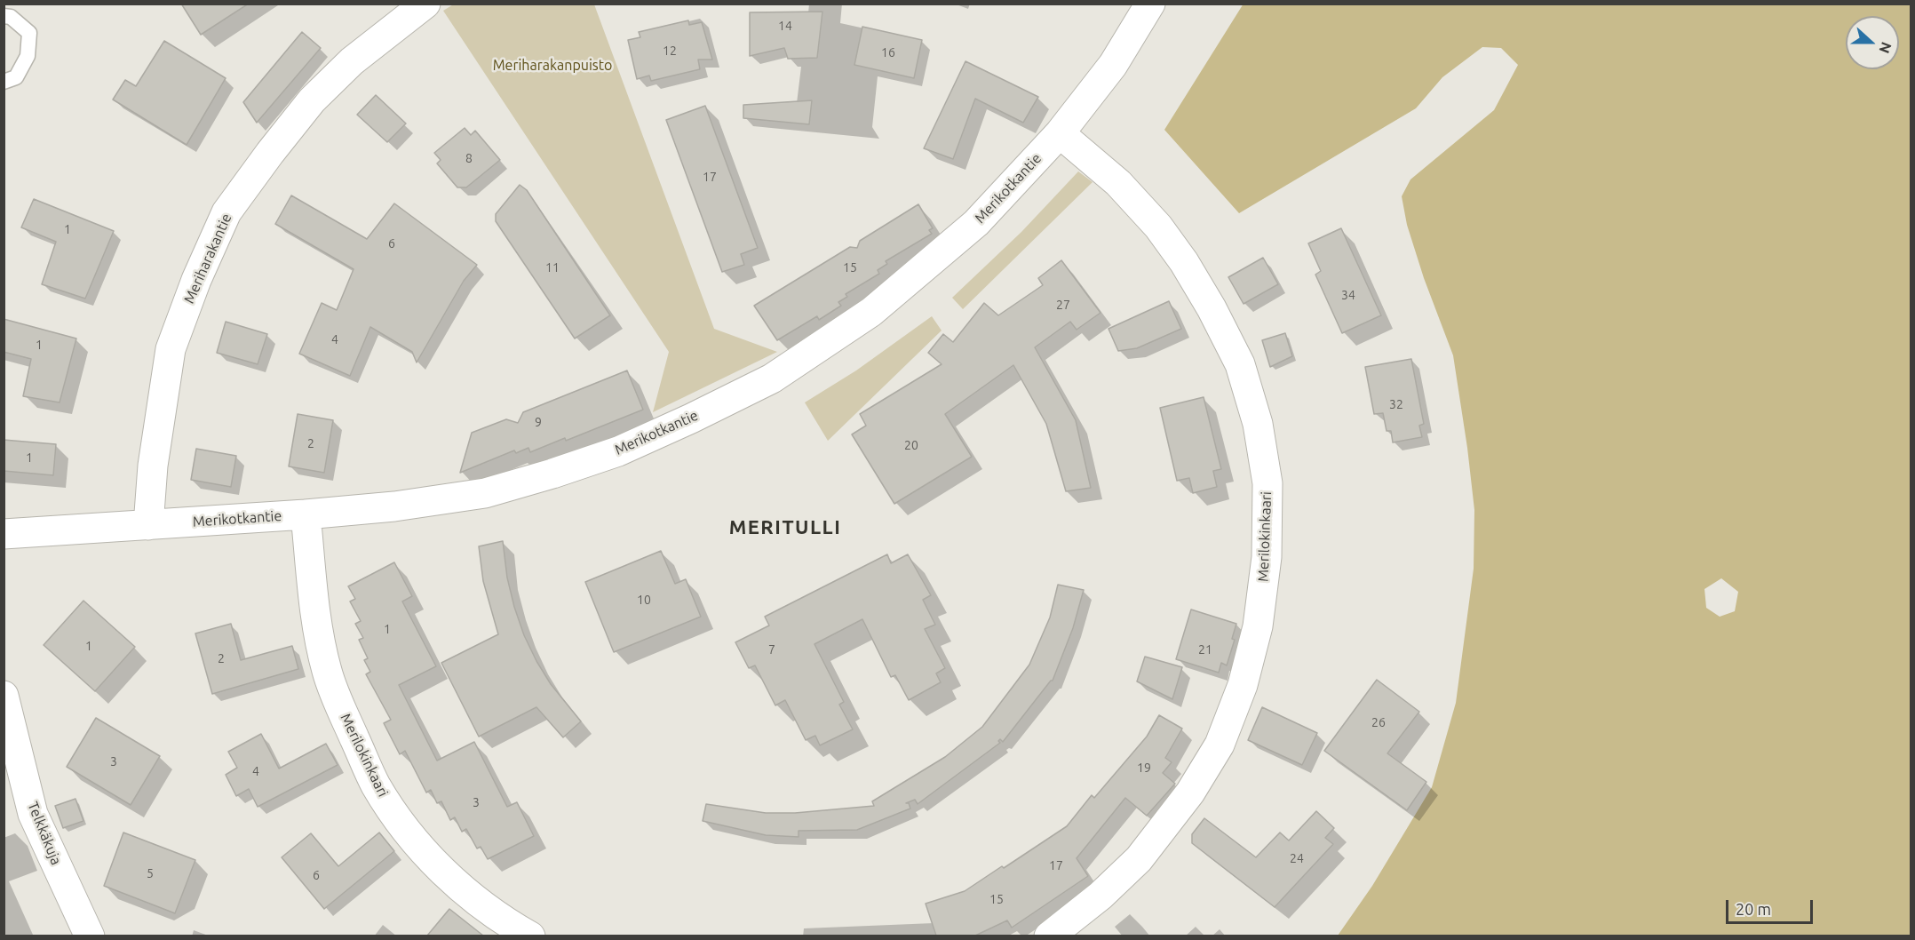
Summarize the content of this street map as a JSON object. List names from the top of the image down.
{
  "streets": {
    "street": [
      "Merikotkantie",
      "Meriharakantie",
      "Merilokinkaari",
      "Telkkäkuja"
    ]
  },
  "crossings": [
    ["Merikotkantie", "Meriharakantie"],
    ["Merikotkantie", "Merilokinkaari"]
  ],
  "districts": ["MERITULLI"],
  "parks": ["Meriharakanpuisto"],
  "house_numbers": [
    "14",
    "12",
    "16",
    "8",
    "17",
    "1",
    "6",
    "11",
    "15",
    "34",
    "27",
    "4",
    "1",
    "32",
    "9",
    "2",
    "20",
    "1",
    "10",
    "1",
    "1",
    "7",
    "21",
    "2",
    "26",
    "3",
    "19",
    "4",
    "3",
    "24",
    "17",
    "5",
    "6",
    "15"
  ],
  "scale_bar": "20 m",
  "north": "right"
}
